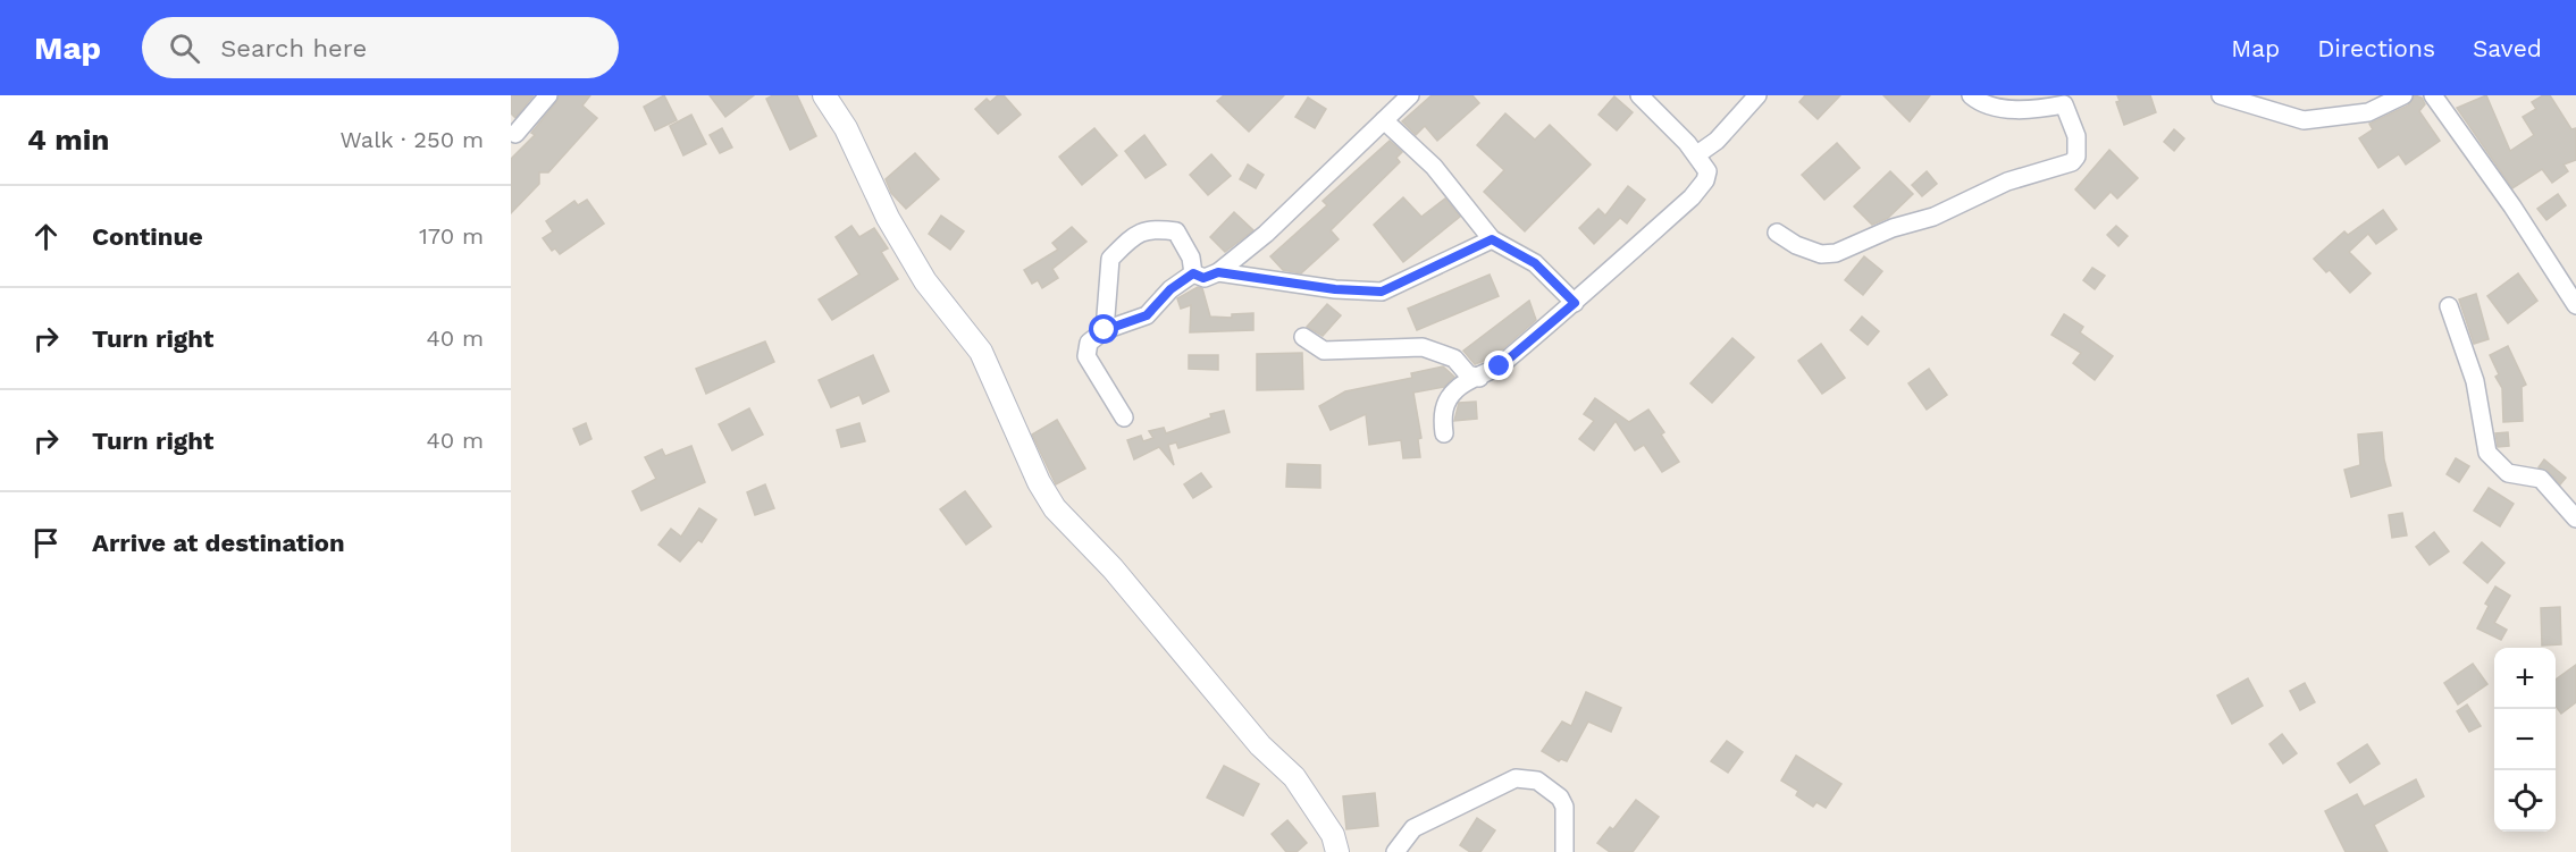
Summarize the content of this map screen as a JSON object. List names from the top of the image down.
{
  "page": {
    "header": "Map",
    "search": "Search here",
    "nav": ["Map", "Directions", "Saved"],
    "heading": ["4 min", "Walk · 250 m"],
    "list": [
      ["Continue", "170 m"],
      ["Turn right", "40 m"],
      ["Turn right", "40 m"],
      "Arrive at destination"
    ],
    "map_buttons": ["+", "−"]
  }
}
